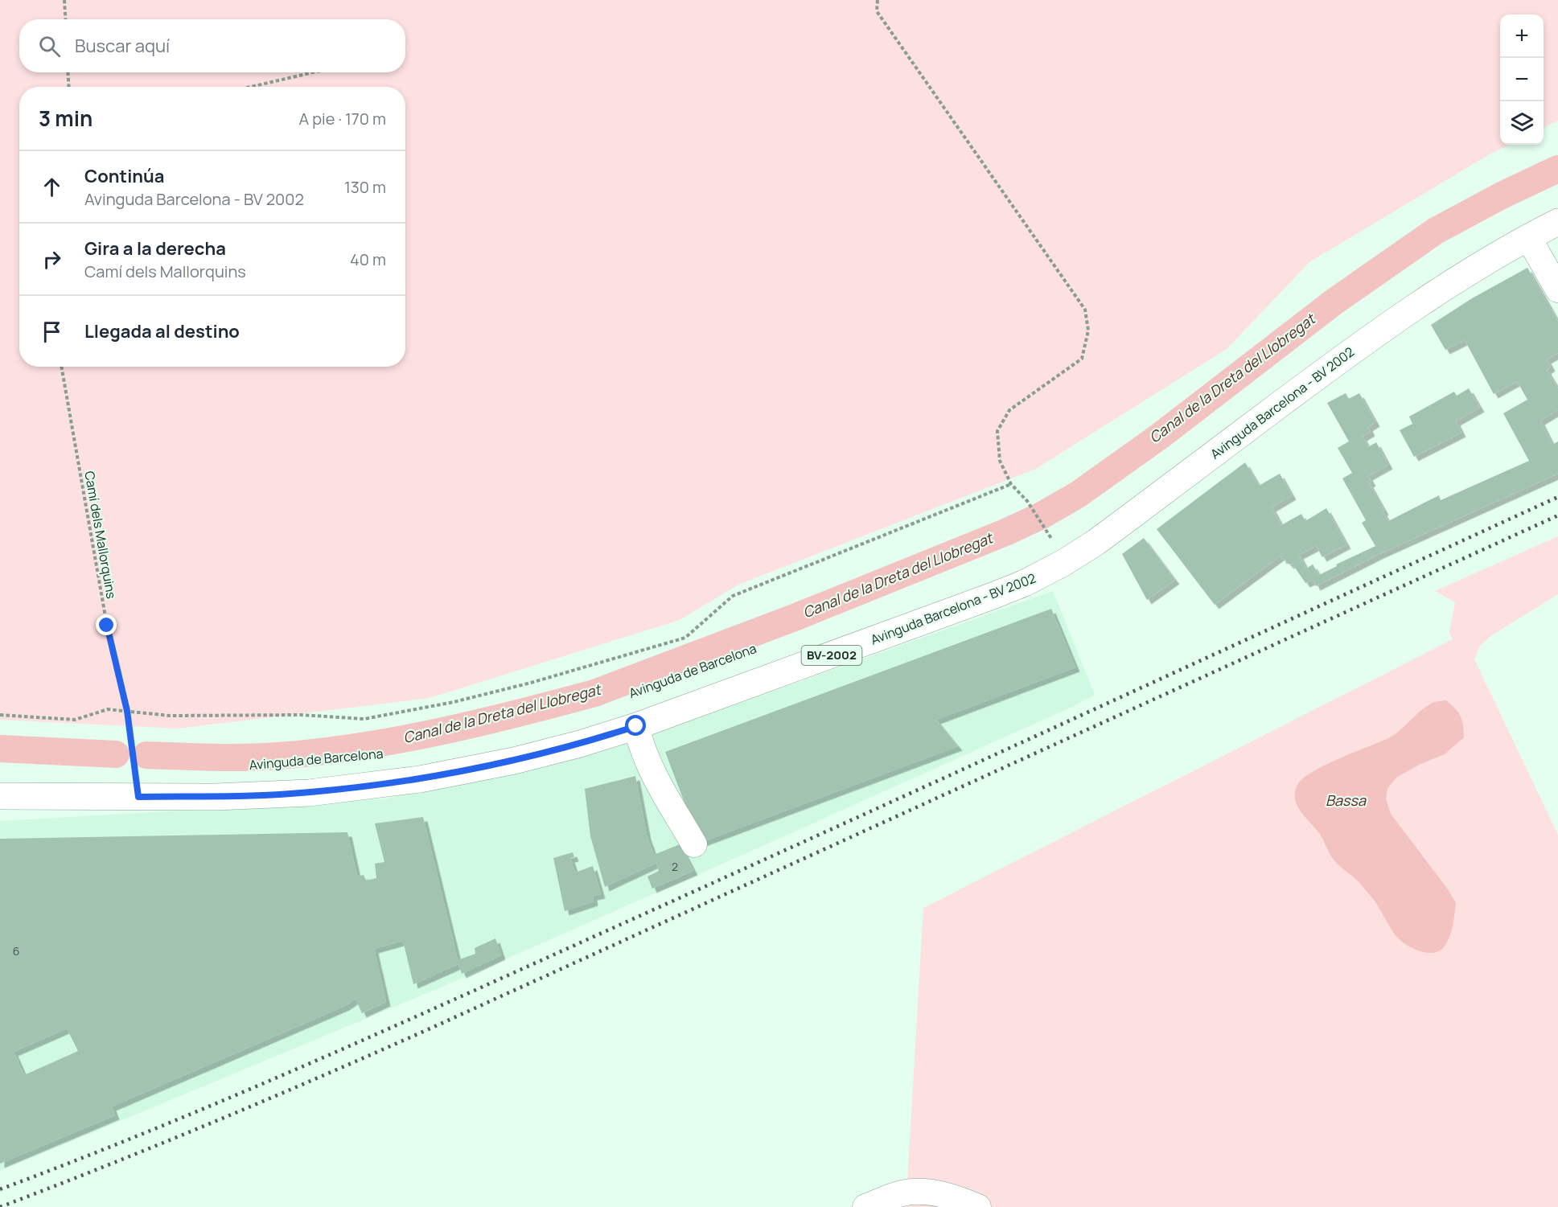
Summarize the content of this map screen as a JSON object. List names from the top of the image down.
{
  "streets": {
    "main road": ["Avinguda Barcelona - BV 2002", "BV-2002"],
    "path": ["Camí dels Mallorquins"]
  },
  "crossings": [
    ["Avinguda Barcelona - BV 2002", "Camí dels Mallorquins"]
  ],
  "water": ["Canal de la Dreta del Llobregat", "Bassa"],
  "house_numbers": ["2", "6"],
  "page": {
    "map_buttons": ["+", "−"],
    "search": "Buscar aquí",
    "heading": ["3 min", "A pie · 170 m"],
    "list": [
      ["Continúa", "Avinguda Barcelona - BV 2002", "130 m"],
      ["Gira a la derecha", "Camí dels Mallorquins", "40 m"],
      "Llegada al destino"
    ]
  }
}
